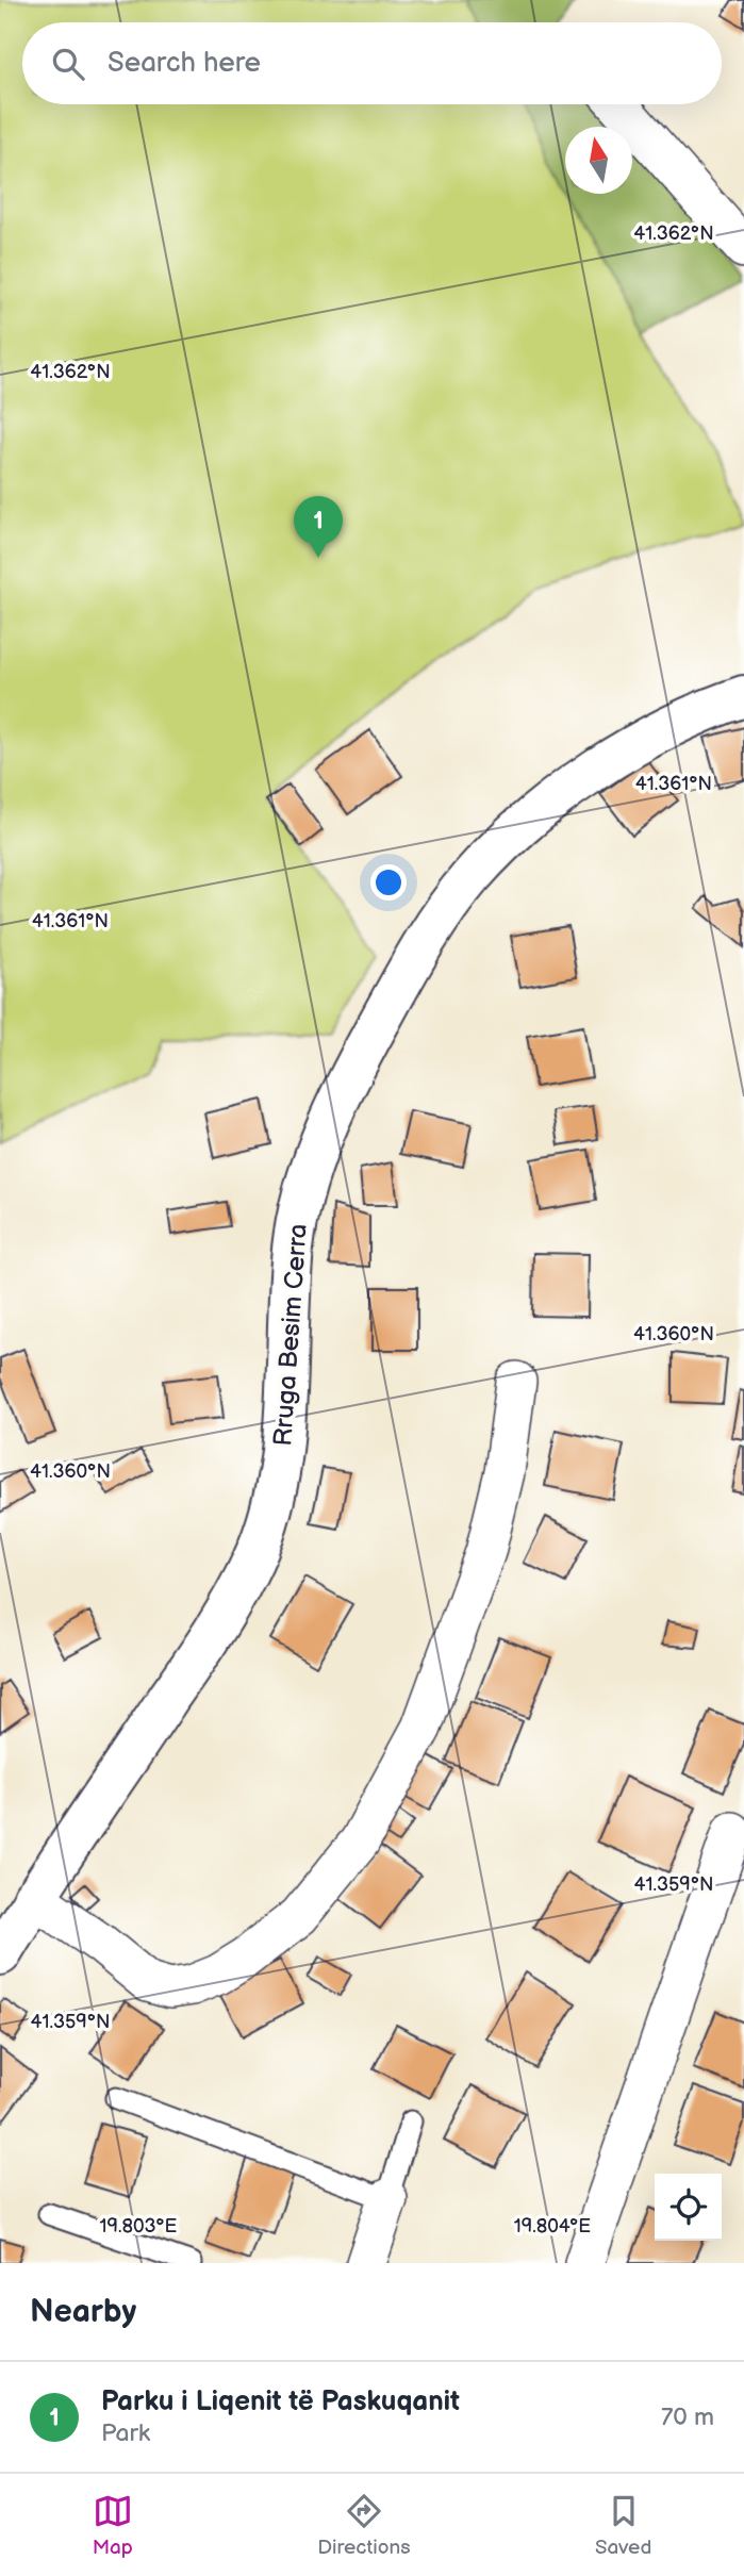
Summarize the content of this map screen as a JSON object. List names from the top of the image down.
{
  "streets": {
    "street": ["Rruga Besim Cerra"]
  },
  "north": "top",
  "page": {
    "search": "Search here",
    "pins": "1",
    "heading": "Nearby",
    "list": [
      {
        "mark": "1",
        "name": "Parku i Liqenit të Paskuqanit",
        "note": "Park",
        "value": "70 m"
      }
    ],
    "nav": ["Map", "Directions", "Saved"]
  },
  "coordinates": [
    "41.362°N",
    "41.361°N",
    "41.360°N",
    "41.359°N",
    "19.803°E",
    "19.804°E"
  ]
}
